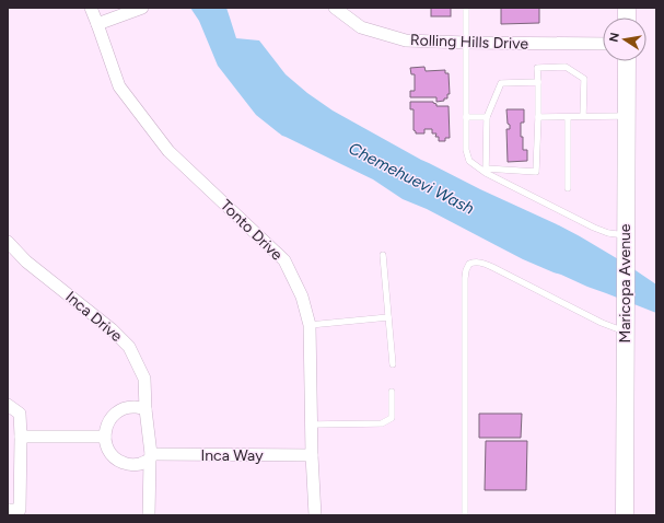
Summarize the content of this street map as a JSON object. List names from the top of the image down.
{
  "streets": {
    "street": [
      "Rolling Hills Drive",
      "Tonto Drive",
      "Maricopa Avenue",
      "Inca Drive",
      "Inca Way"
    ]
  },
  "crossings": [
    ["Tonto Drive", "Inca Way"],
    ["Inca Drive", "Inca Way"]
  ],
  "water": ["Chemehuevi Wash"],
  "north": "left"
}
